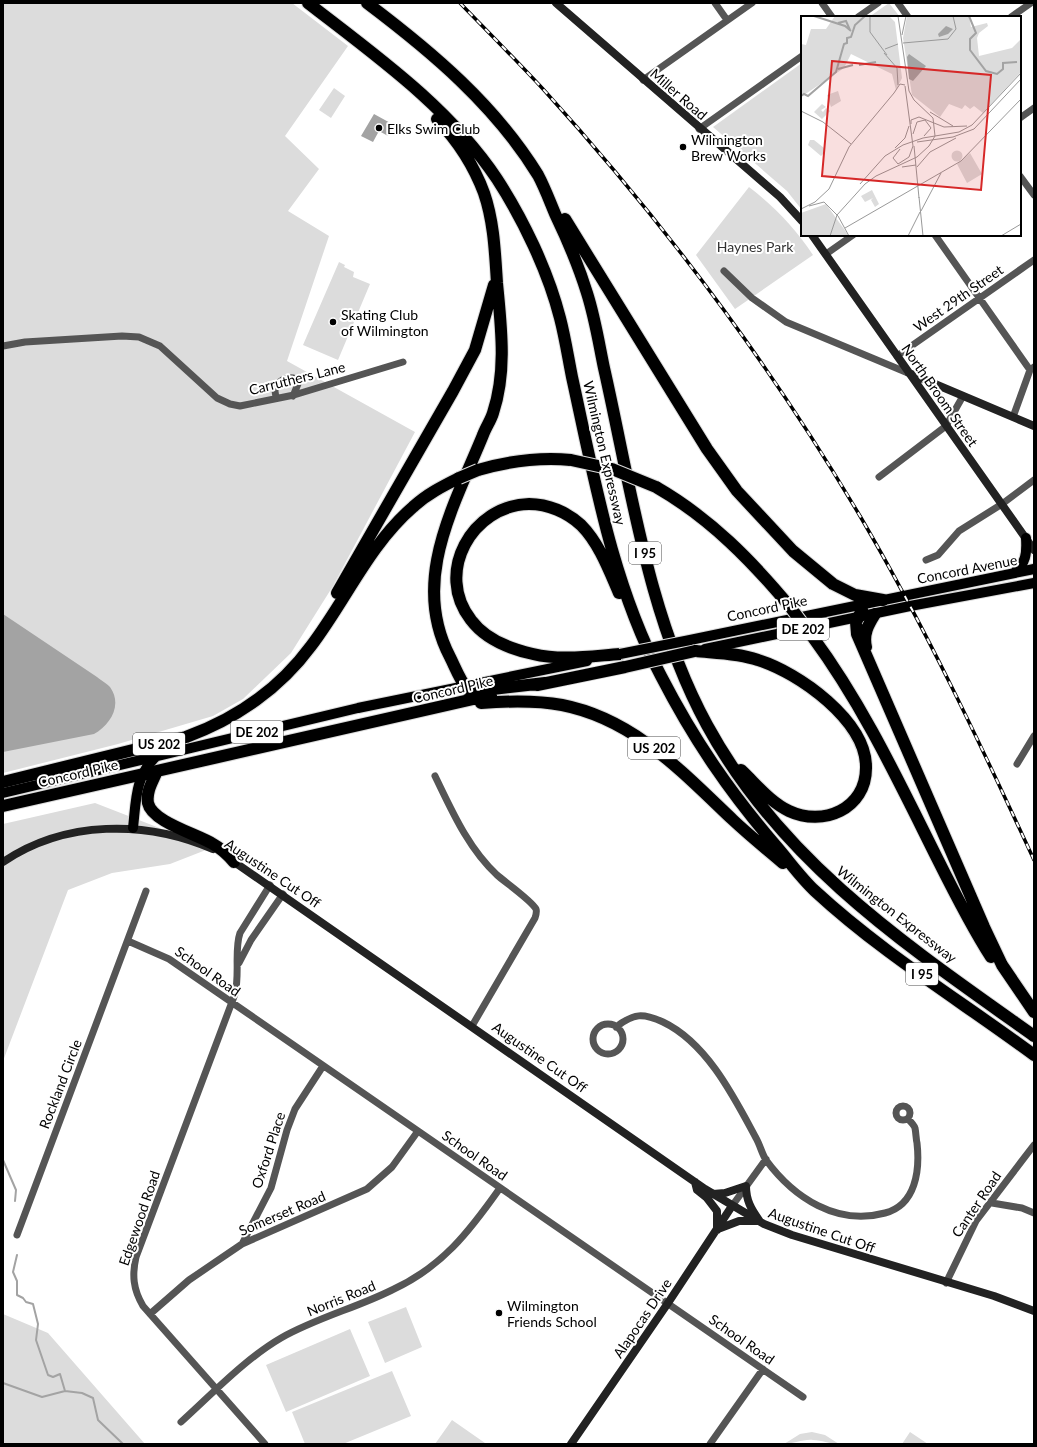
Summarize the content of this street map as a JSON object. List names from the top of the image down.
{
  "streets": {
    "highway": [
      "Wilmington Expressway",
      "I 95",
      "Concord Pike",
      "DE 202",
      "US 202"
    ],
    "main road": ["Concord Avenue"],
    "street": [
      "Miller Road",
      "West 29th Street",
      "Carruthers Lane",
      "North Broom Street",
      "Augustine Cut Off",
      "School Road",
      "Rockland Circle",
      "Oxford Place",
      "Canter Road",
      "Somerset Road",
      "Edgewood Road",
      "Norris Road",
      "Alapocas Drive"
    ]
  },
  "crossings": [
    ["West 29th Street", "North Broom Street"],
    ["Wilmington Expressway", "US 202"],
    ["Concord Avenue", "Concord Pike"],
    ["Concord Pike", "US 202"],
    ["Augustine Cut Off", "Canter Road"],
    ["Augustine Cut Off", "Edgewood Road"],
    ["Augustine Cut Off", "Alapocas Drive"],
    ["School Road", "Rockland Circle"],
    ["School Road", "Oxford Place"],
    ["School Road", "Somerset Road"],
    ["School Road", "Edgewood Road"],
    ["School Road", "Norris Road"],
    ["School Road", "Alapocas Drive"],
    ["Oxford Place", "Somerset Road"],
    ["Somerset Road", "Edgewood Road"],
    ["Edgewood Road", "Norris Road"]
  ],
  "parks": ["Haynes Park"],
  "places": [
    "Elks Swim Club",
    "Wilmington Brew Works",
    "Skating Club of Wilmington",
    "Wilmington Friends School"
  ]
}
